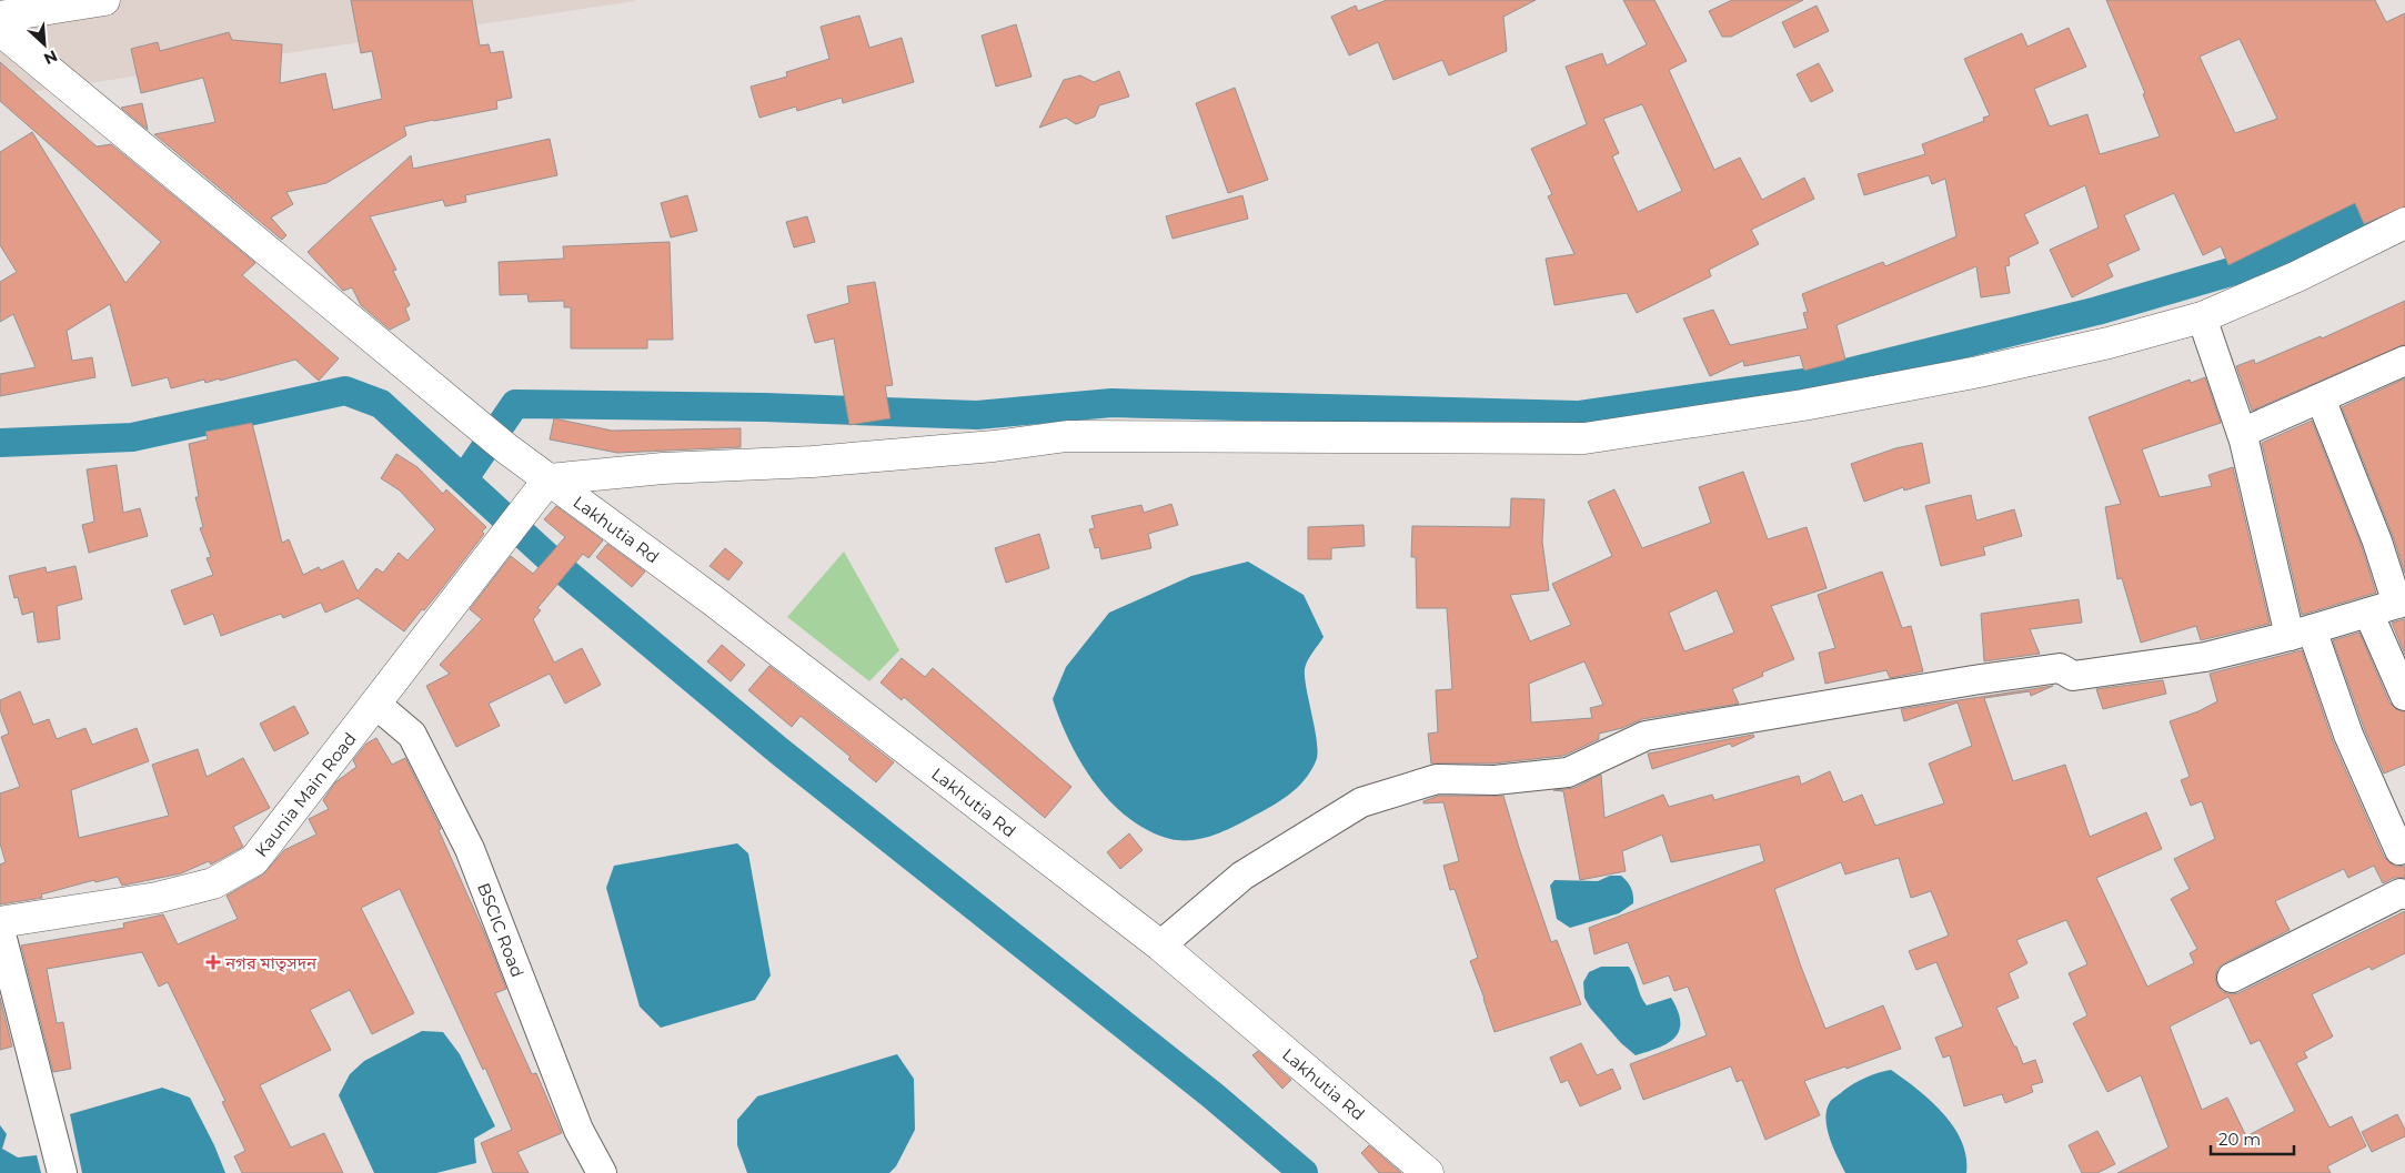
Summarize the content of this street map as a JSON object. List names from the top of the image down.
{
  "streets": {
    "street": ["Lakhutia Rd", "Kaunia Main Road", "BSCIC Road"]
  },
  "crossings": [
    ["Lakhutia Rd", "Kaunia Main Road"],
    ["Kaunia Main Road", "BSCIC Road"]
  ],
  "places": {
    "health": ["নগর মাতৃসদন"]
  },
  "scale_bar": "20 m",
  "north": "bottom right"
}
